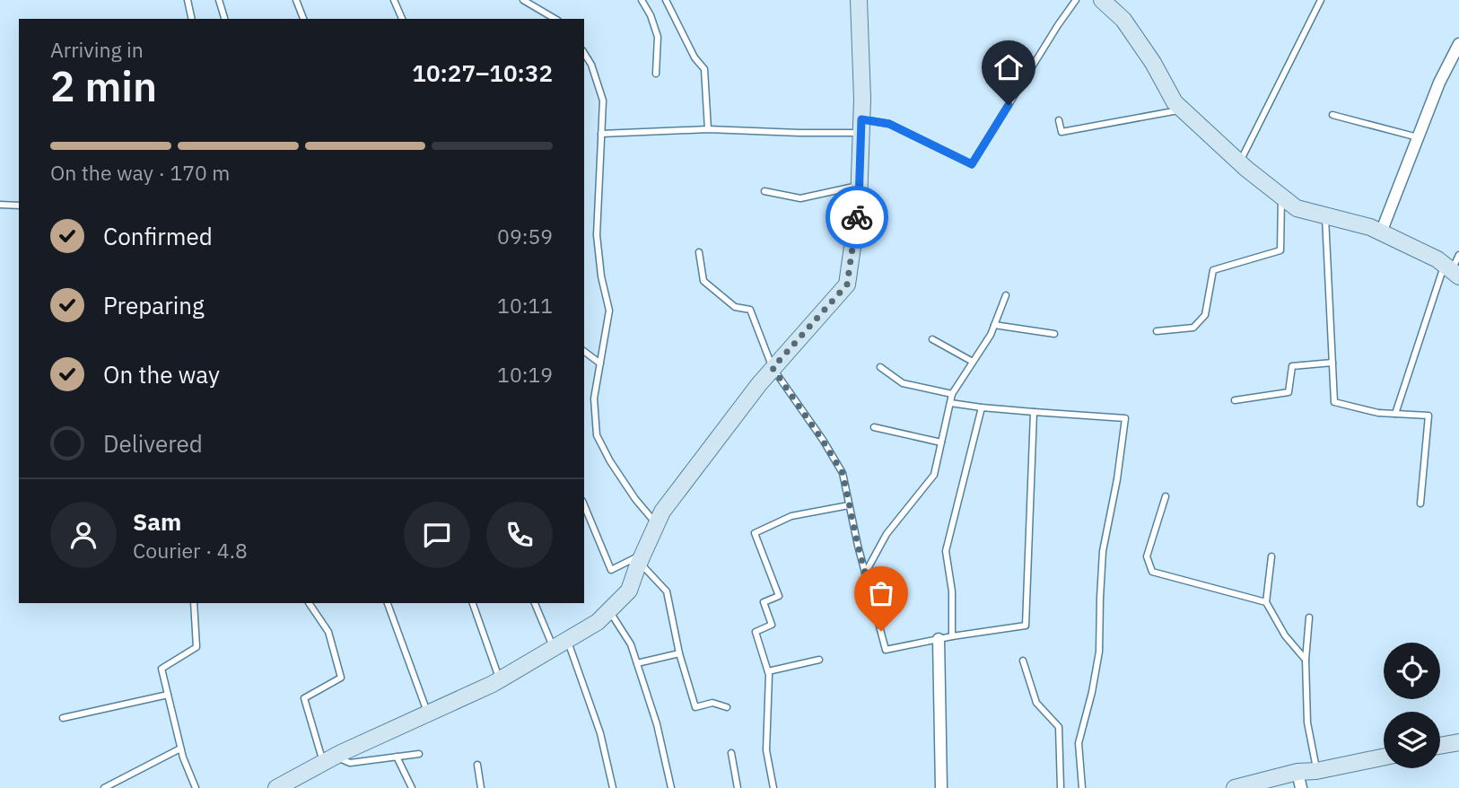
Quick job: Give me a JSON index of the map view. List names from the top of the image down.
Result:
{
  "page": {
    "heading": ["2 min", "Arriving in", "10:27–10:32"],
    "panel": ["Sam", "Courier · 4.8"],
    "bar": "On the way · 170 m",
    "list": [
      ["Confirmed", "09:59"],
      ["Preparing", "10:11"],
      ["On the way", "10:19"],
      "Delivered"
    ]
  }
}
